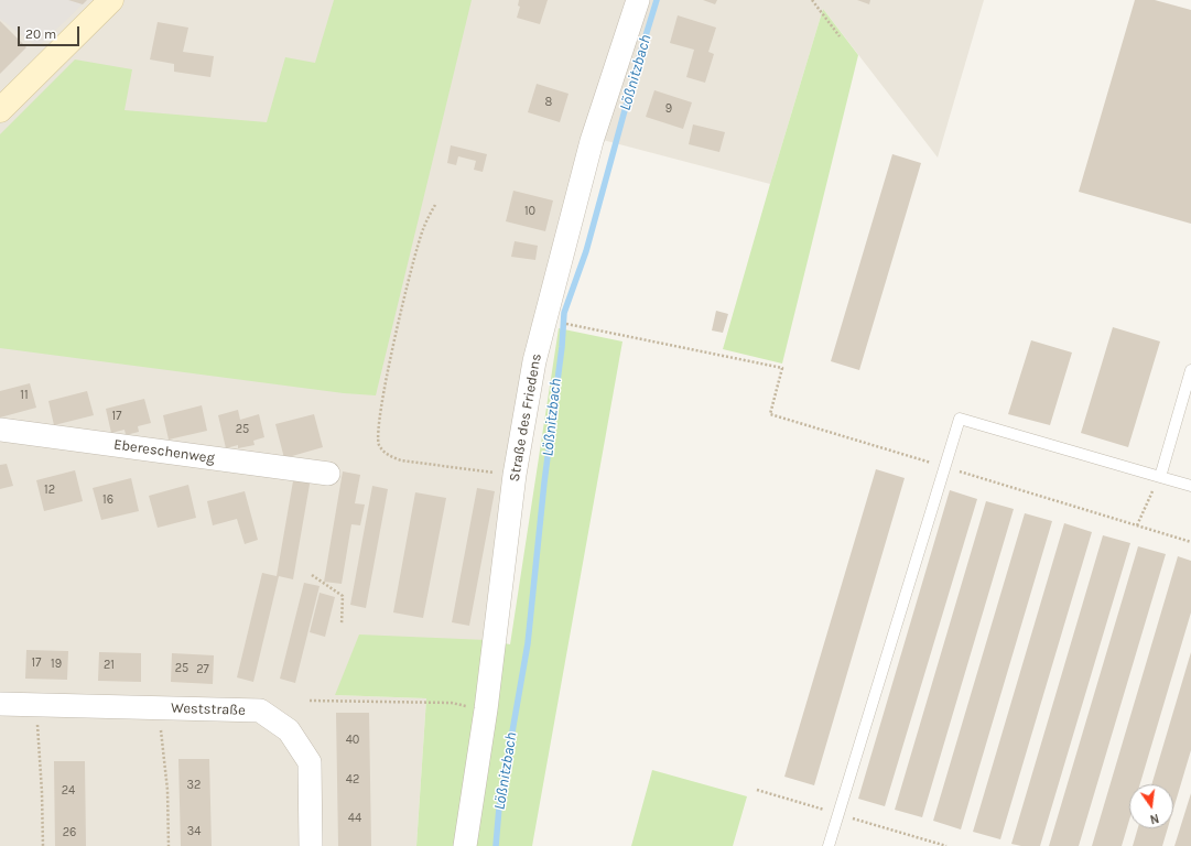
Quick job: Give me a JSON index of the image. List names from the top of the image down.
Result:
{
  "streets": {
    "street": ["Straße des Friedens", "Ebereschenweg", "Weststraße"]
  },
  "water": ["Lößnitzbach"],
  "house_numbers": [
    "8",
    "9",
    "10",
    "11",
    "17",
    "25",
    "12",
    "16",
    "17",
    "19",
    "21",
    "25",
    "27",
    "40",
    "42",
    "32",
    "24",
    "44",
    "34",
    "26"
  ],
  "scale_bar": "20 m",
  "north": "bottom"
}
